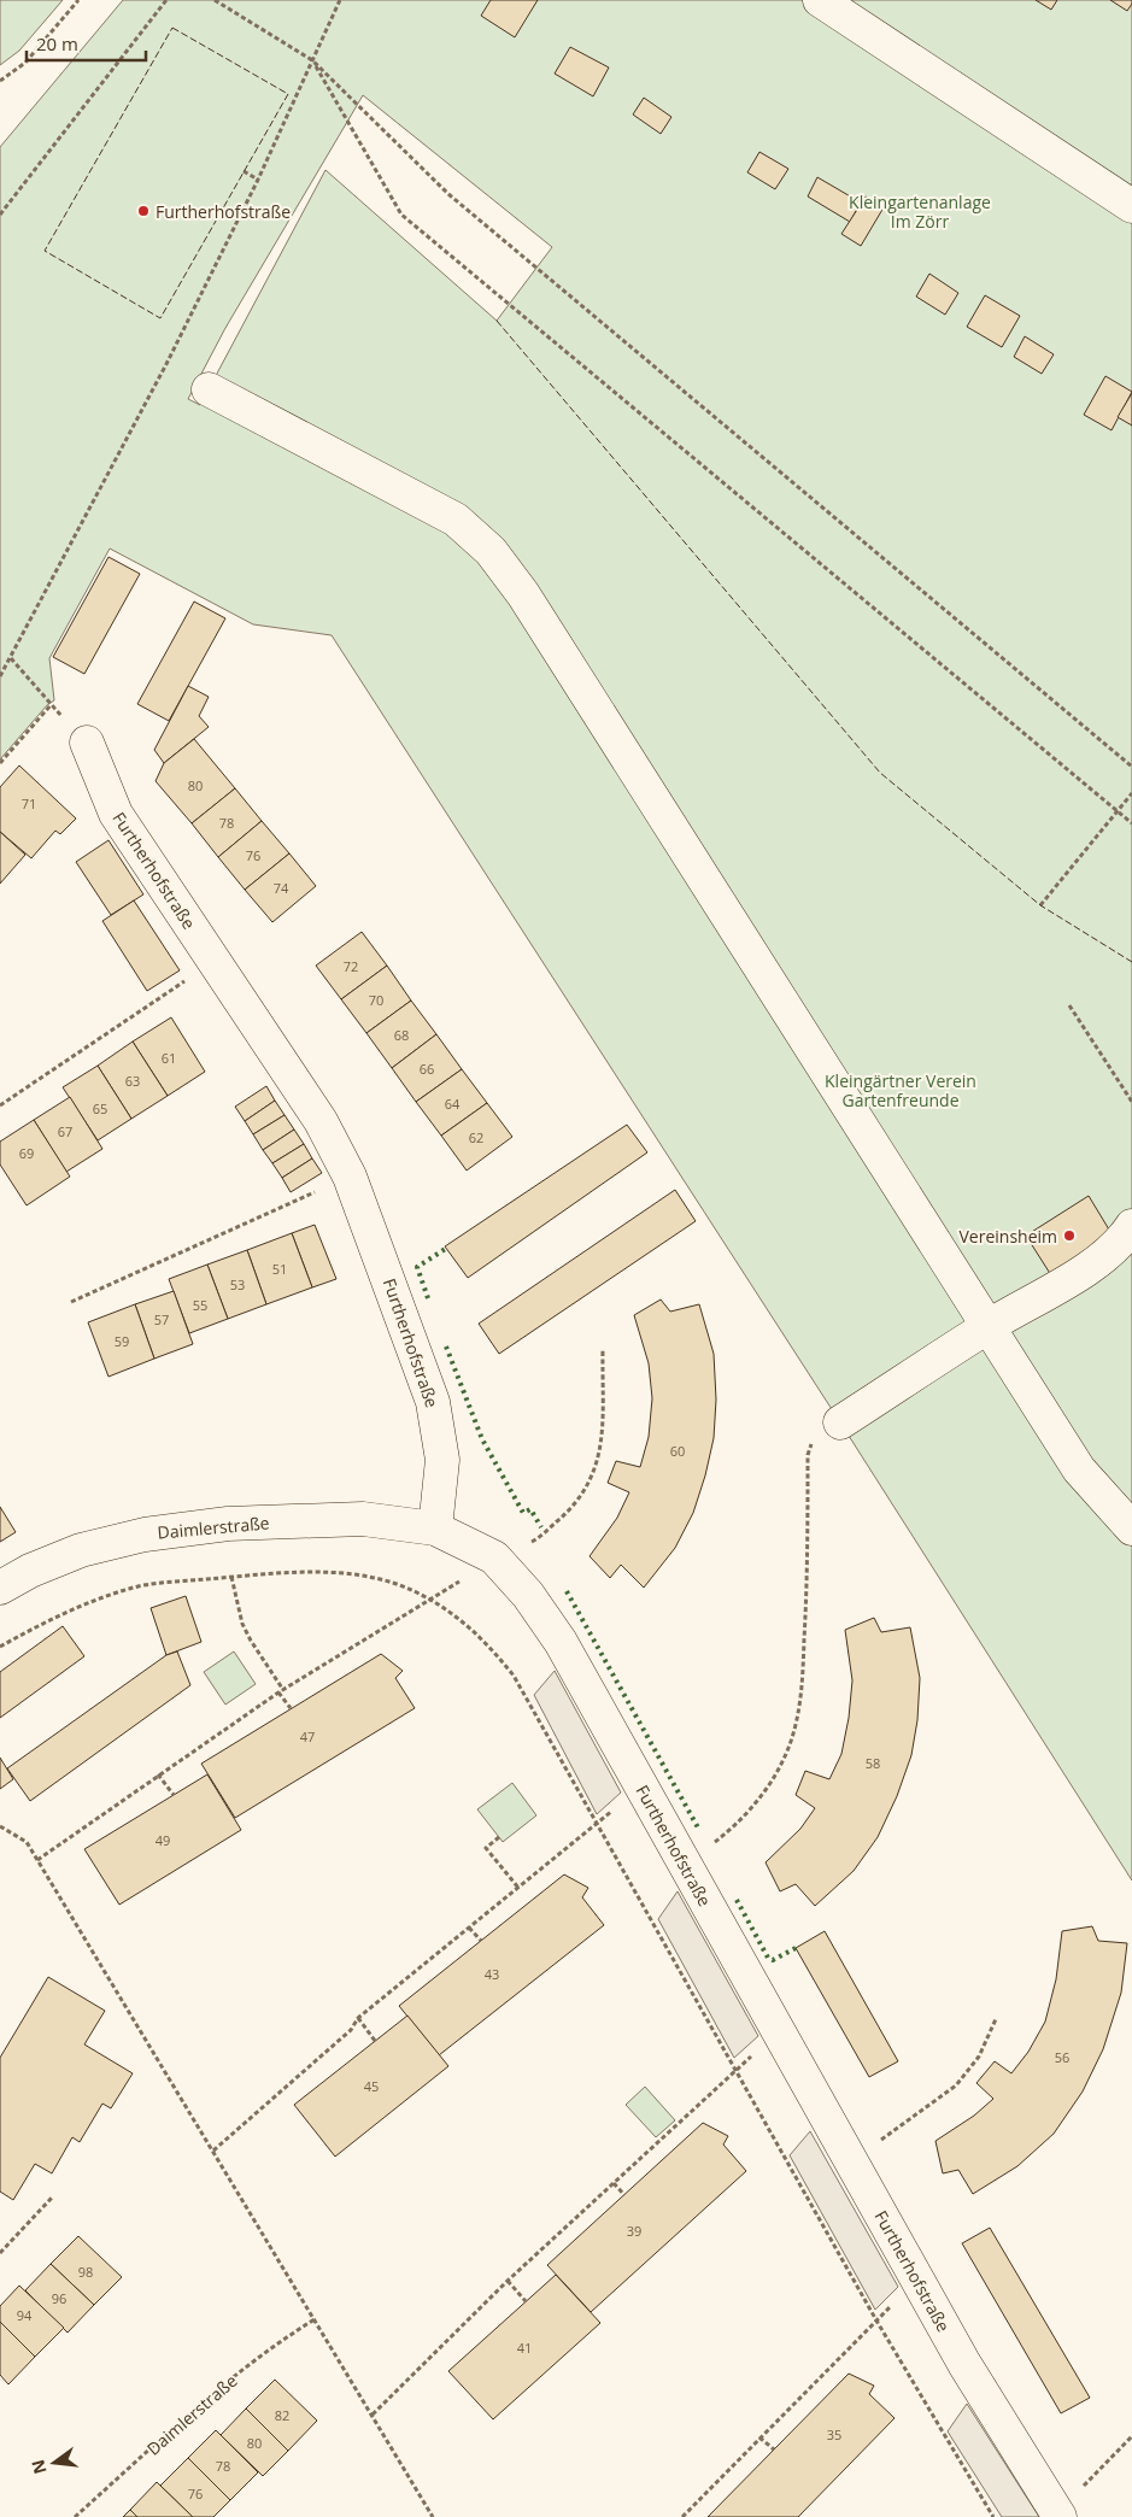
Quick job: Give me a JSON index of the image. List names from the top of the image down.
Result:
{
  "streets": {
    "street": ["Furtherhofstraße", "Daimlerstraße"]
  },
  "crossings": [
    ["Furtherhofstraße", "Daimlerstraße"]
  ],
  "parks": ["Kleingartenanlage Im Zörr", "Kleingärtner Verein Gartenfreunde"],
  "places": ["Furtherhofstraße", "Vereinsheim"],
  "house_numbers": [
    "80",
    "71",
    "78",
    "76",
    "74",
    "72",
    "70",
    "68",
    "61",
    "66",
    "63",
    "64",
    "65",
    "67",
    "62",
    "69",
    "51",
    "53",
    "55",
    "57",
    "59",
    "60",
    "47",
    "58",
    "49",
    "43",
    "56",
    "45",
    "39",
    "98",
    "96",
    "94",
    "41",
    "82",
    "35",
    "80",
    "78",
    "76"
  ],
  "scale_bar": "20 m",
  "north": "left"
}
